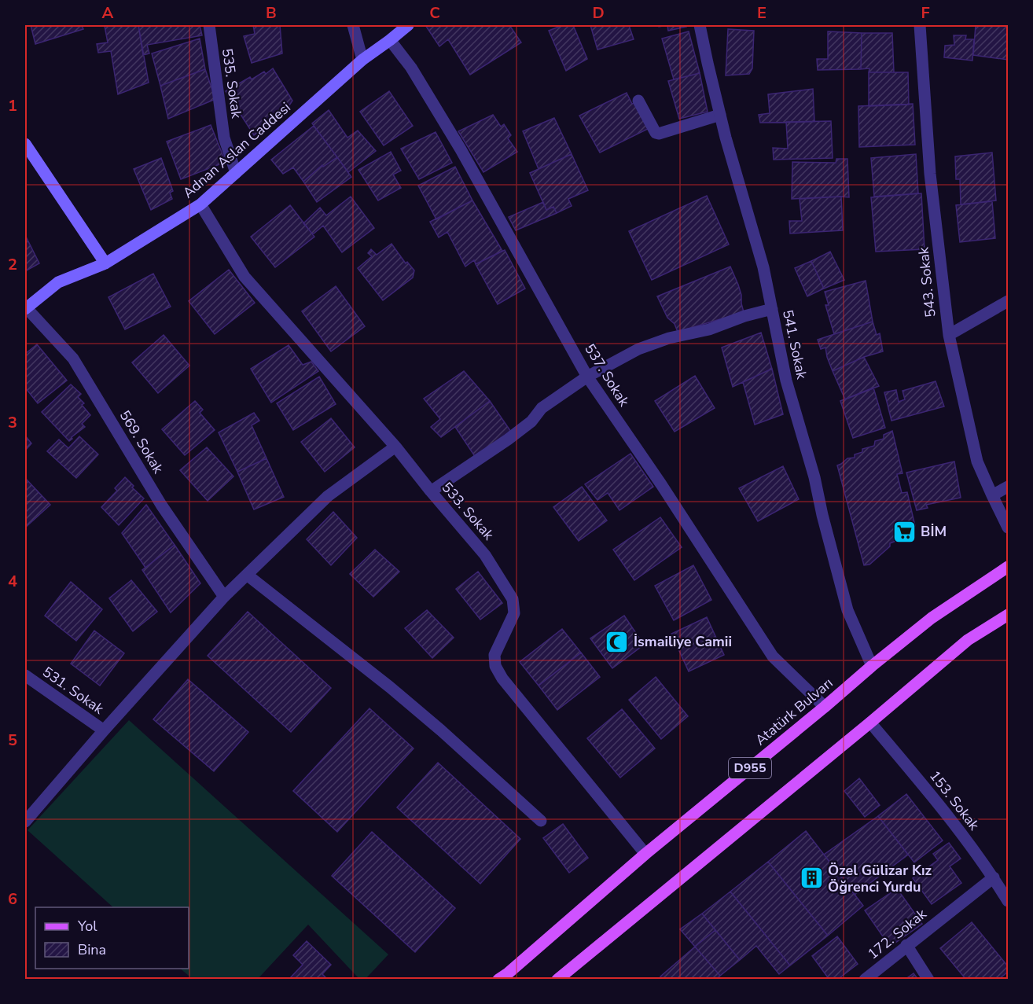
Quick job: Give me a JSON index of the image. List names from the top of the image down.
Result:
{
  "streets": {
    "main road": ["Atatürk Bulvarı", "D955"],
    "street": [
      "535. Sokak",
      "Adnan Aslan Caddesi",
      "543. Sokak",
      "541. Sokak",
      "537. Sokak",
      "569. Sokak",
      "533. Sokak",
      "531. Sokak",
      "153. Sokak",
      "172. Sokak"
    ]
  },
  "crossings": [
    ["535. Sokak", "Adnan Aslan Caddesi"],
    ["Adnan Aslan Caddesi", "537. Sokak"],
    ["Adnan Aslan Caddesi", "569. Sokak"],
    ["Adnan Aslan Caddesi", "533. Sokak"],
    ["541. Sokak", "Atatürk Bulvarı"],
    ["537. Sokak", "Atatürk Bulvarı"],
    ["533. Sokak", "Atatürk Bulvarı"],
    ["D955", "153. Sokak"],
    ["153. Sokak", "172. Sokak"]
  ],
  "places": {
    "supermarket": ["BİM"],
    "mosque": ["İsmailiye Camii"],
    "building": ["Özel Gülizar Kız Öğrenci Yurdu"]
  },
  "legend": ["Yol", "Bina"],
  "grid": {
    "columns": [
      "A",
      "B",
      "C",
      "D",
      "E",
      "F"
    ],
    "rows": [
      "1",
      "2",
      "3",
      "4",
      "5",
      "6"
    ]
  }
}
